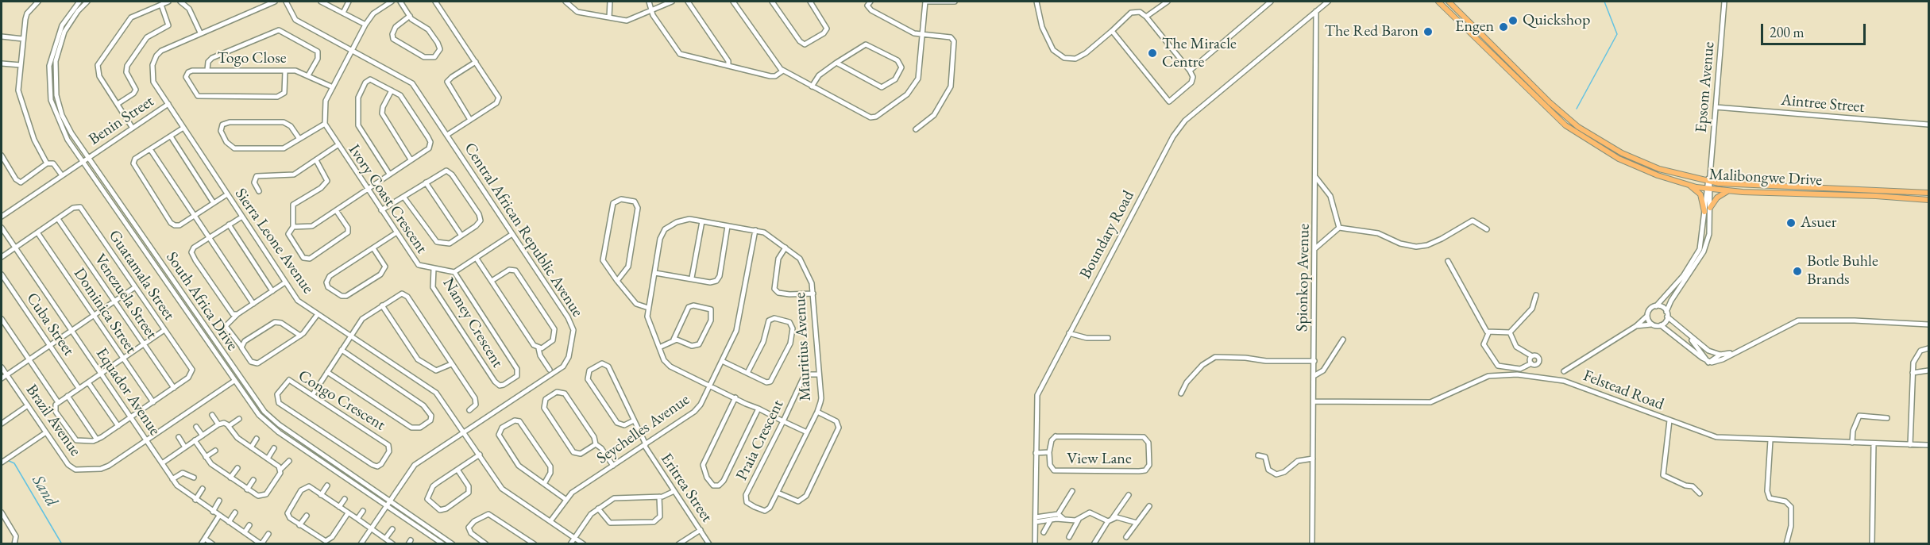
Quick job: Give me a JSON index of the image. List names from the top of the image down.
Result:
{
  "streets": {
    "main road": ["Malibongwe Drive"],
    "street": [
      "Togo Close",
      "Epsom Avenue",
      "Aintree Street",
      "Benin Street",
      "Ivory Coast Crescent",
      "Central African Republic Avenue",
      "Boundary Road",
      "Sierra Leone Avenue",
      "Guatamala Street",
      "Spionkop Avenue",
      "Venezuela Street",
      "South Africa Drive",
      "Dominica Street",
      "Namey Crescent",
      "Cuba Street",
      "Mauritius Avenue",
      "Felstead Road",
      "Equador Avenue",
      "Congo Crescent",
      "Brazil Avenue",
      "Seychelles Avenue",
      "Praia Crescent",
      "View Lane",
      "Eritrea Street"
    ]
  },
  "crossings": [
    ["Epsom Avenue", "Aintree Street"],
    ["Epsom Avenue", "Malibongwe Drive"],
    ["Benin Street", "Sierra Leone Avenue"],
    ["Benin Street", "South Africa Drive"],
    ["Ivory Coast Crescent", "Namey Crescent"],
    ["Central African Republic Avenue", "Sierra Leone Avenue"],
    ["Central African Republic Avenue", "South Africa Drive"],
    ["Boundary Road", "Spionkop Avenue"],
    ["Boundary Road", "View Lane"],
    ["Sierra Leone Avenue", "Seychelles Avenue"],
    ["Guatamala Street", "Venezuela Street"],
    ["Guatamala Street", "Dominica Street"],
    ["Guatamala Street", "Equador Avenue"],
    ["Spionkop Avenue", "Felstead Road"],
    ["South Africa Drive", "Brazil Avenue"],
    ["Mauritius Avenue", "Seychelles Avenue"],
    ["Mauritius Avenue", "Praia Crescent"],
    ["Equador Avenue", "Brazil Avenue"],
    ["Seychelles Avenue", "Eritrea Street"]
  ],
  "water": ["Sand"],
  "places": [
    "Quickshop",
    "Engen",
    "The Red Baron",
    "The Miracle Centre",
    "Asuer",
    "Botle Buhle Brands"
  ],
  "scale_bar": "200 m"
}
